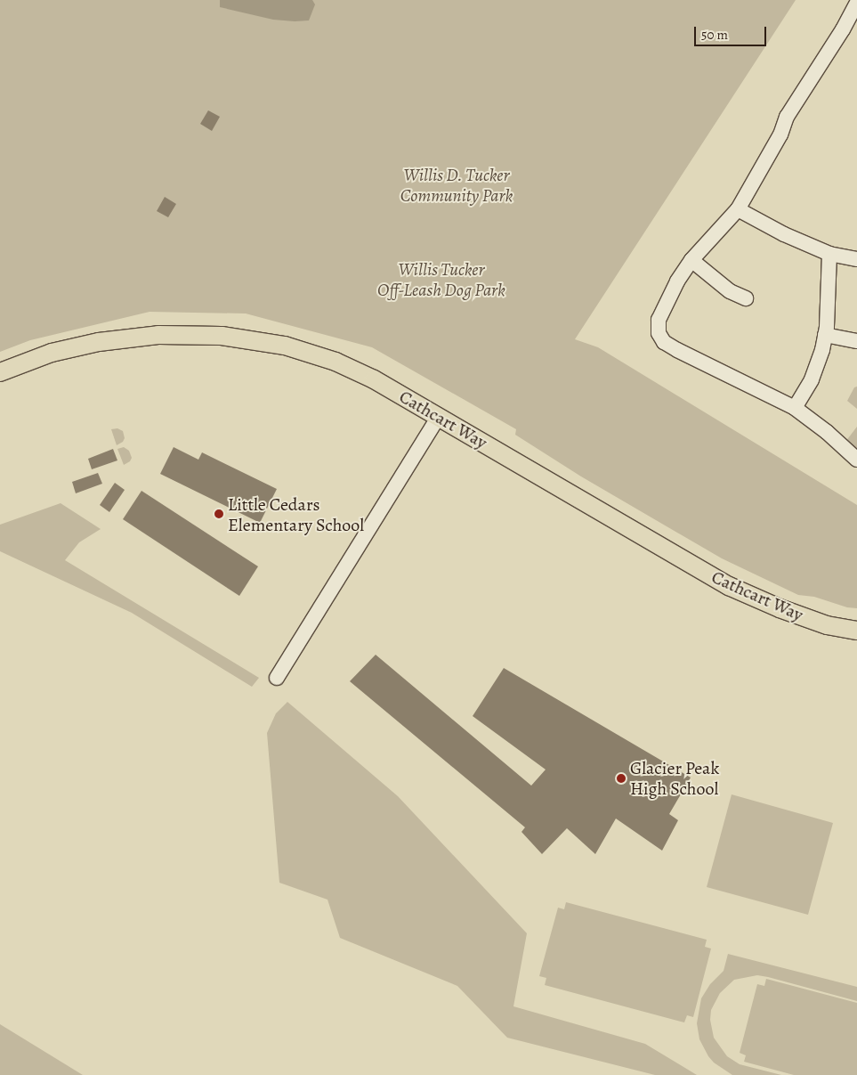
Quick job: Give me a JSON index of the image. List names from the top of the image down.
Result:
{
  "streets": {
    "main road": ["Cathcart Way"]
  },
  "parks": ["Willis D. Tucker Community Park", "Willis Tucker Off-Leash Dog Park"],
  "places": ["Little Cedars Elementary School", "Glacier Peak High School"],
  "scale_bar": "50 m"
}
